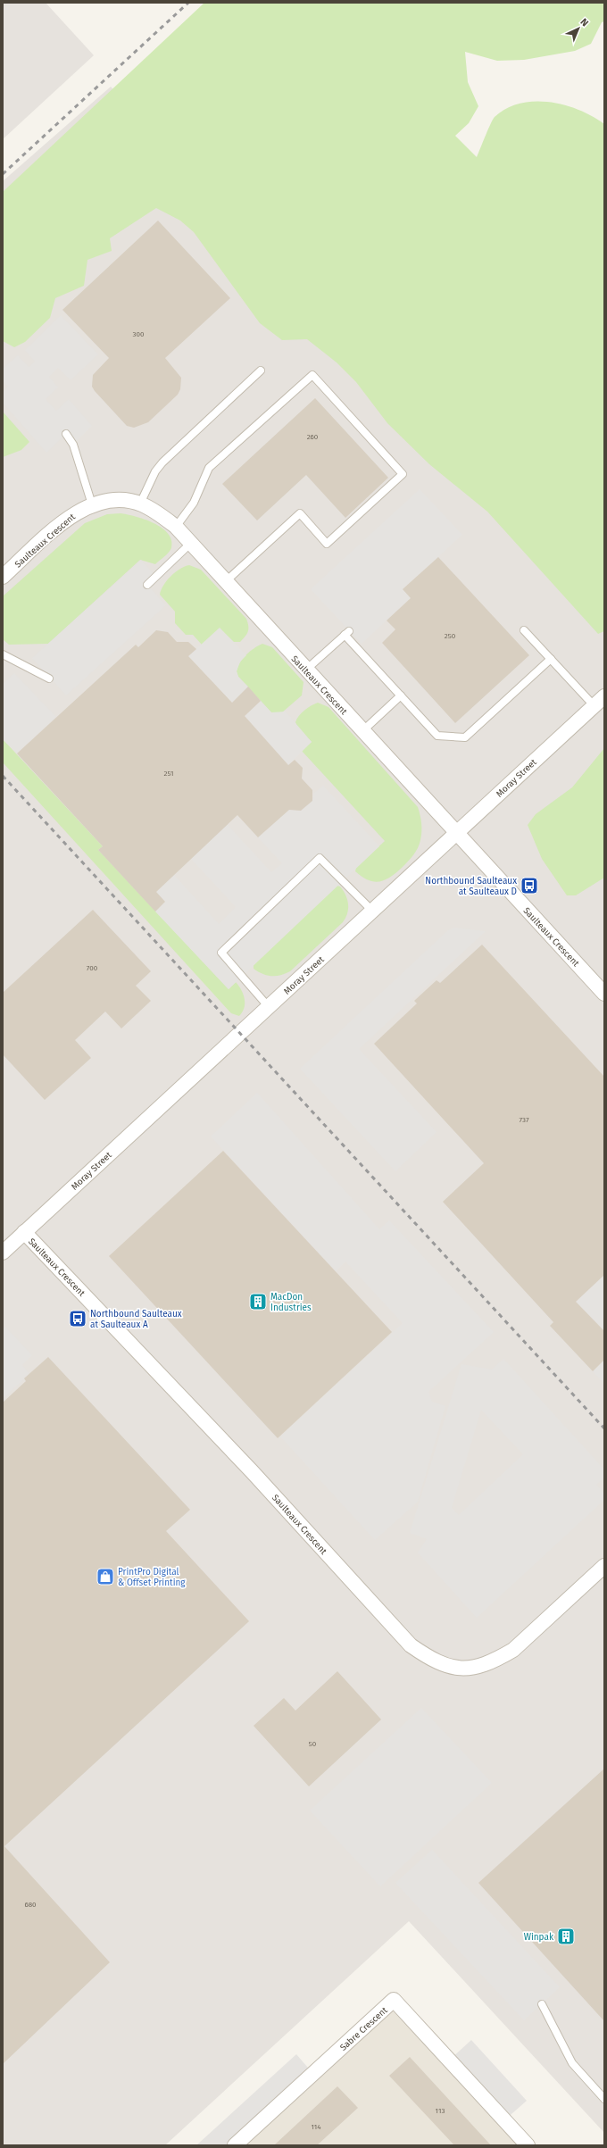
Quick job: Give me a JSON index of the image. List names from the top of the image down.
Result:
{
  "streets": {
    "street": ["Saulteaux Crescent", "Moray Street", "Sabre Crescent"]
  },
  "crossings": [
    ["Saulteaux Crescent", "Moray Street"]
  ],
  "places": {
    "bus stop": ["Northbound Saulteaux at Saulteaux D", "Northbound Saulteaux at Saulteaux A"],
    "building": ["MacDon Industries", "Winpak"],
    "shop": ["PrintPro Digital & Offset Printing"]
  },
  "house_numbers": [
    "300",
    "260",
    "250",
    "251",
    "700",
    "737",
    "50",
    "680",
    "113",
    "114"
  ],
  "north": "top right"
}
